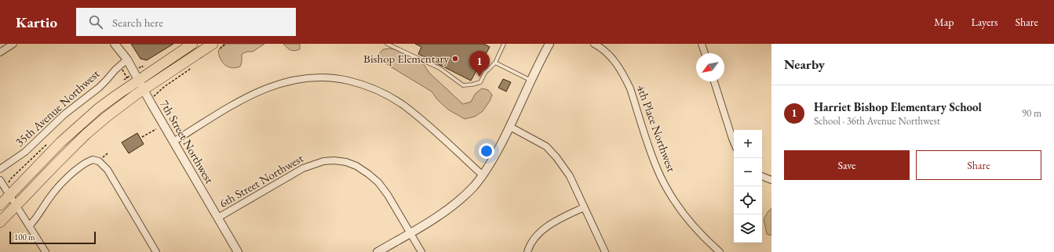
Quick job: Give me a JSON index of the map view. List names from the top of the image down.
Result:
{
  "streets": {
    "street": [
      "35th Avenue Northwest",
      "4th Place Northwest",
      "7th Street Northwest",
      "6th Street Northwest"
    ]
  },
  "crossings": [
    ["35th Avenue Northwest", "7th Street Northwest"],
    ["7th Street Northwest", "6th Street Northwest"]
  ],
  "places": ["Bishop Elementary"],
  "scale_bar": "100 m",
  "north": "bottom left",
  "page": {
    "header": "Kartio",
    "search": "Search here",
    "nav": ["Map", "Layers", "Share"],
    "heading": "Nearby",
    "pins": "1",
    "list": [
      {
        "mark": "1",
        "name": "Harriet Bishop Elementary School",
        "note": "School · 36th Avenue Northwest",
        "value": "90 m"
      }
    ],
    "map_buttons": ["+", "−"],
    "buttons": ["Save", "Share"],
    "scale": "100 m"
  }
}
